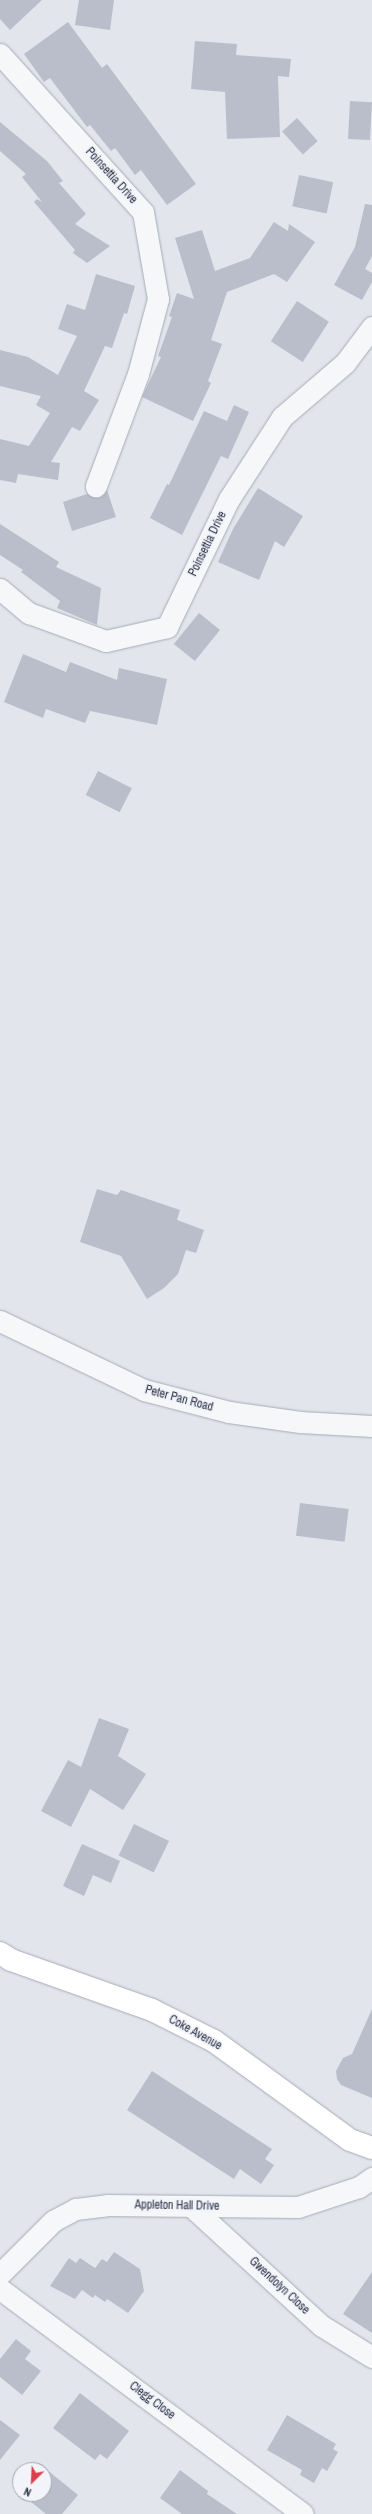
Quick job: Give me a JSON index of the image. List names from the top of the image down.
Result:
{
  "streets": {
    "street": [
      "Poinsettia Drive",
      "Peter Pan Road",
      "Coke Avenue",
      "Appleton Hall Drive",
      "Gwendolyn Close",
      "Clegg Close"
    ]
  },
  "crossings": [
    ["Appleton Hall Drive", "Gwendolyn Close"]
  ],
  "north": "bottom left"
}
